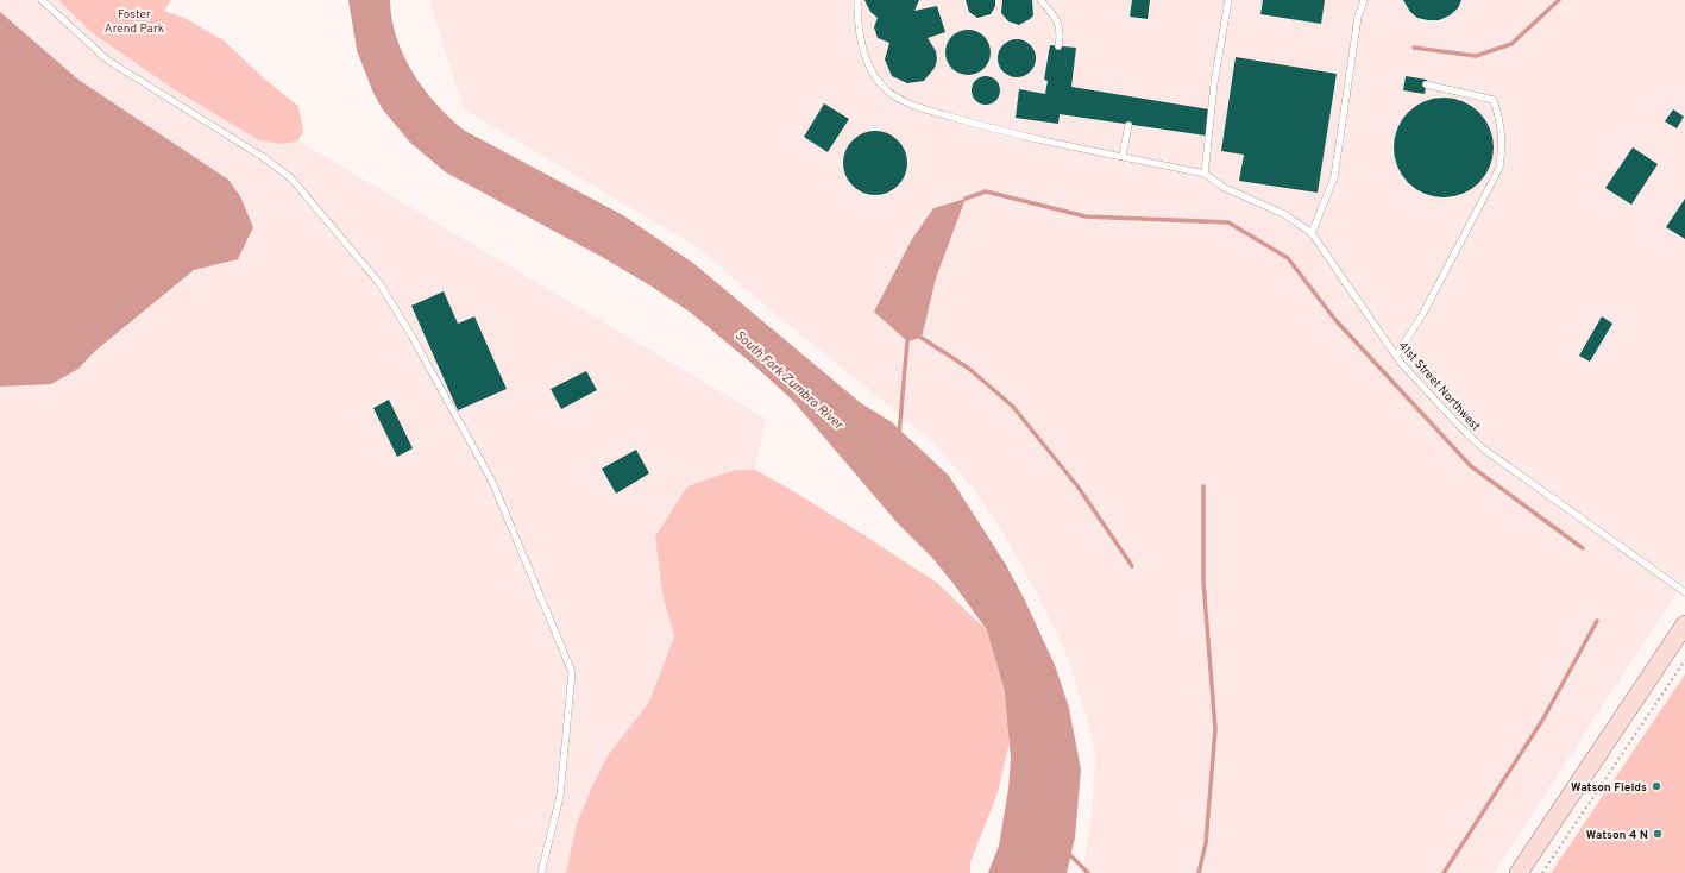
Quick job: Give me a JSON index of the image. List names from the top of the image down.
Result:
{
  "streets": {
    "lane": ["41st Street Northwest"]
  },
  "water": ["South Fork Zumbro River"],
  "parks": ["Foster Arend Park"],
  "places": ["Watson Fields", "Watson 4 N"]
}
